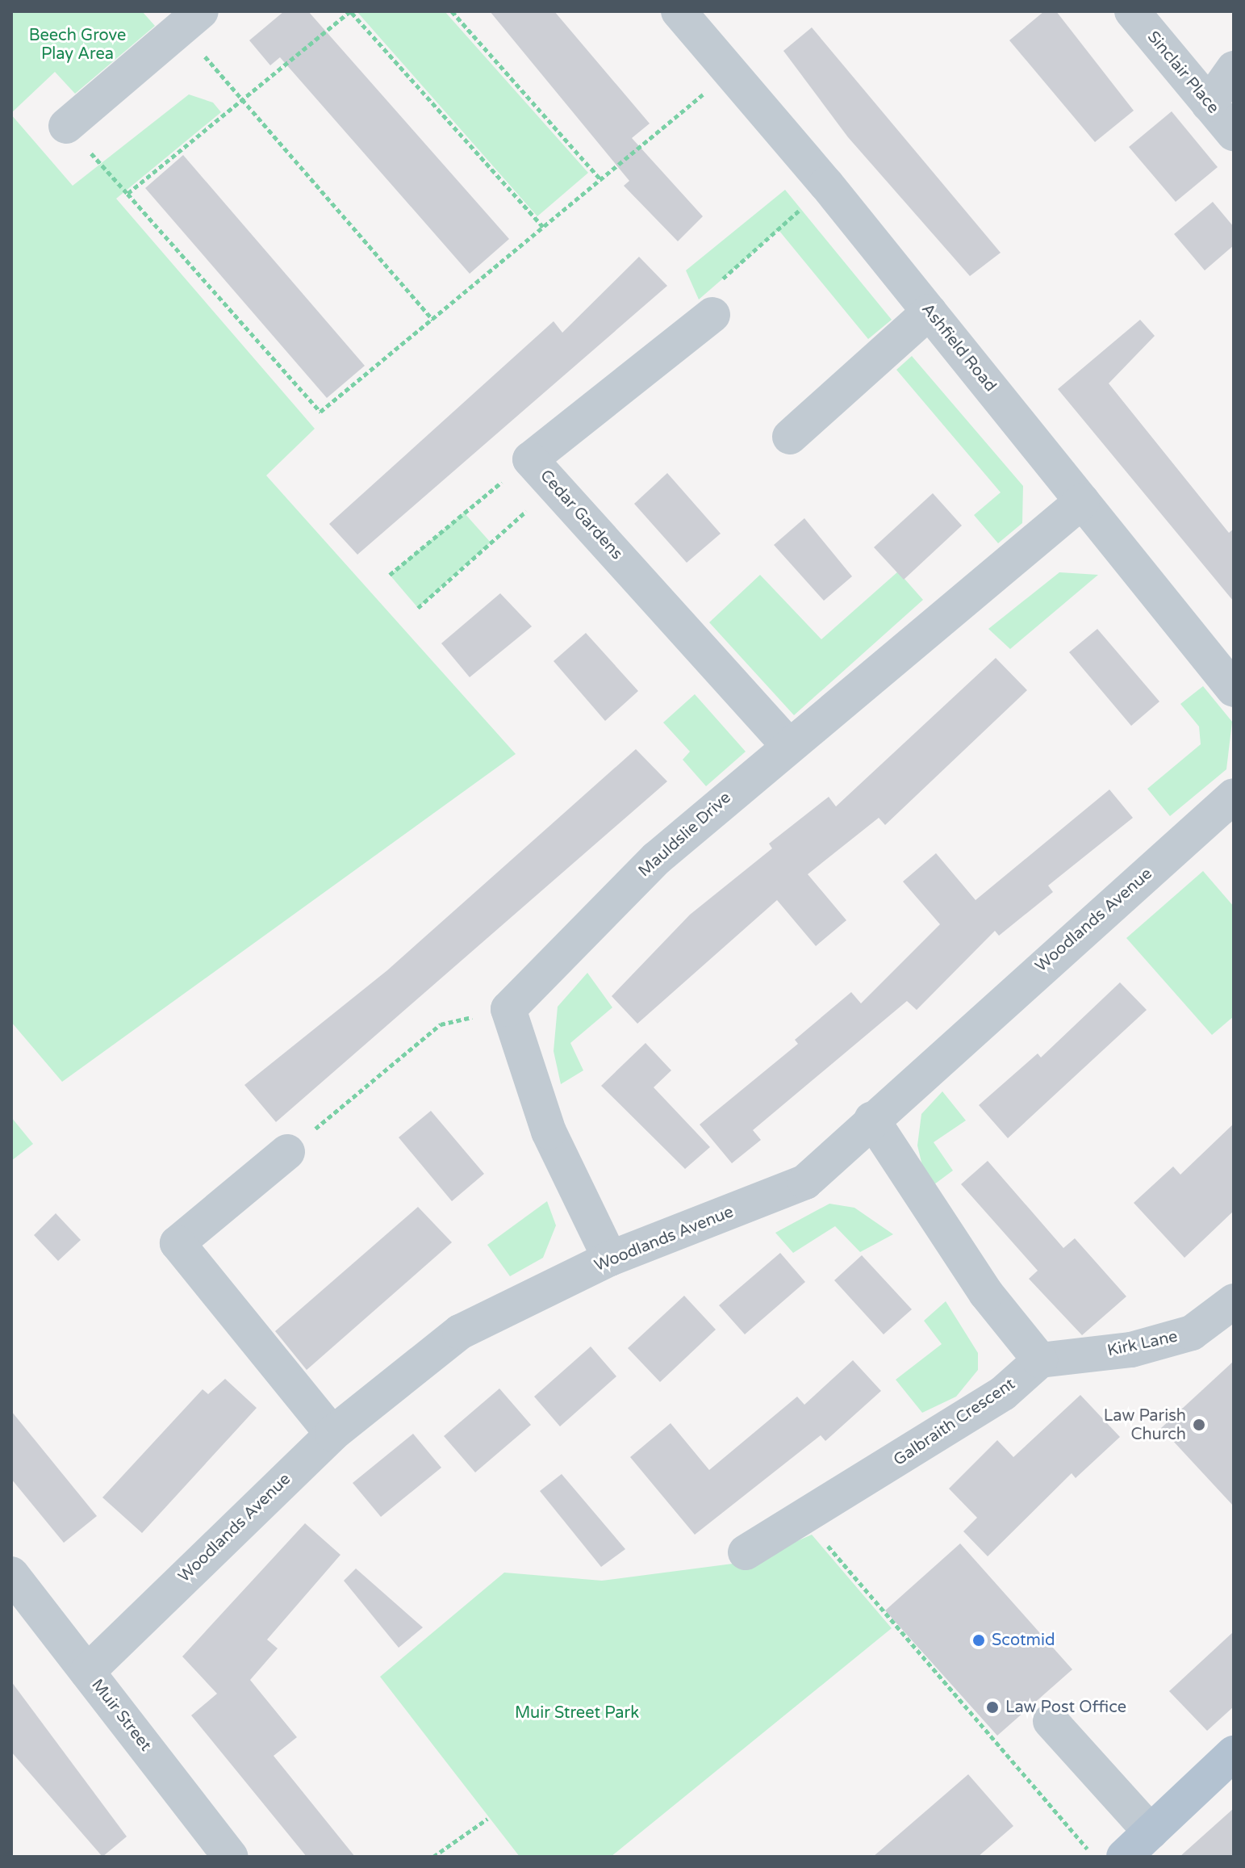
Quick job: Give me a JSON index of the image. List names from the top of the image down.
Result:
{
  "streets": {
    "street": [
      "Sinclair Place",
      "Ashfield Road",
      "Cedar Gardens",
      "Mauldslie Drive",
      "Woodlands Avenue",
      "Kirk Lane",
      "Galbraith Crescent",
      "Muir Street"
    ]
  },
  "crossings": [
    ["Ashfield Road", "Mauldslie Drive"],
    ["Cedar Gardens", "Mauldslie Drive"],
    ["Woodlands Avenue", "Muir Street"],
    ["Kirk Lane", "Galbraith Crescent"]
  ],
  "parks": ["Beech Grove Play Area", "Muir Street Park"],
  "places": ["Law Parish Church", "Scotmid", "Law Post Office"]
}
